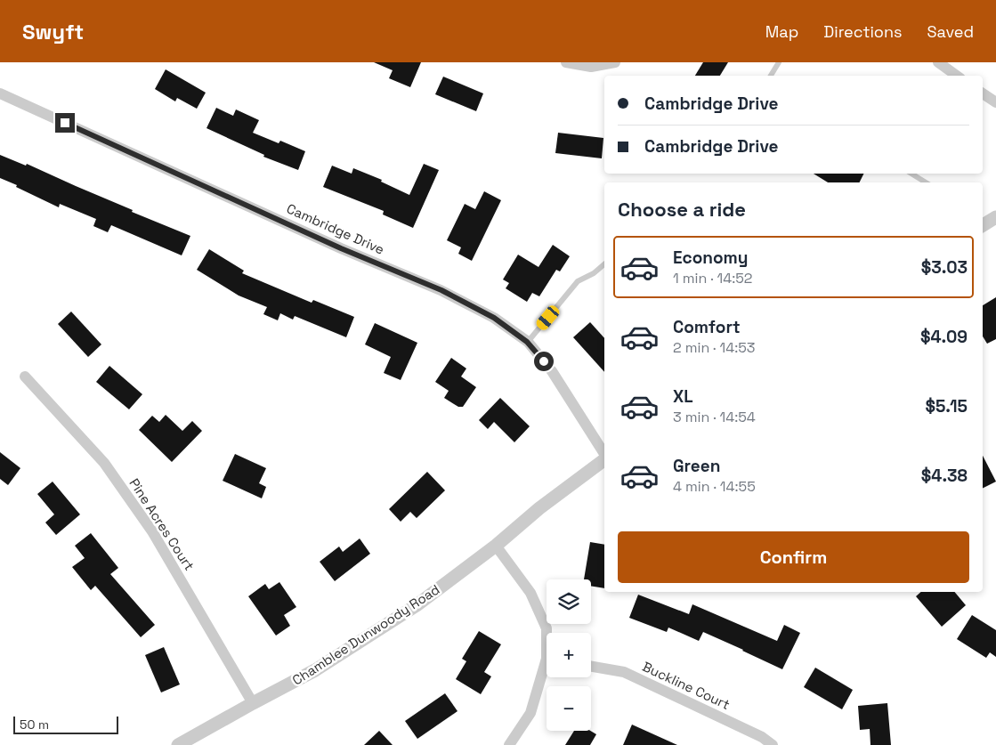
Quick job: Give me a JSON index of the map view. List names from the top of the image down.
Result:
{
  "streets": {
    "street": [
      "Cambridge Drive",
      "Pine Acres Court",
      "Chamblee Dunwoody Road",
      "Buckline Court"
    ]
  },
  "crossings": [
    ["Pine Acres Court", "Chamblee Dunwoody Road"]
  ],
  "scale_bar": "50 m",
  "page": {
    "header": "Swyft",
    "nav": ["Map", "Directions", "Saved"],
    "banner": ["Cambridge Drive", "Cambridge Drive"],
    "heading": "Choose a ride",
    "list": [
      {
        "name": "Economy",
        "note": "1 min · 14:52",
        "value": "$3.03"
      },
      {
        "name": "Comfort",
        "note": "2 min · 14:53",
        "value": "$4.09"
      },
      {
        "name": "XL",
        "note": "3 min · 14:54",
        "value": "$5.15"
      },
      {
        "name": "Green",
        "note": "4 min · 14:55",
        "value": "$4.38"
      }
    ],
    "buttons": "Confirm",
    "map_buttons": ["+", "−"],
    "scale": "50 m"
  }
}
